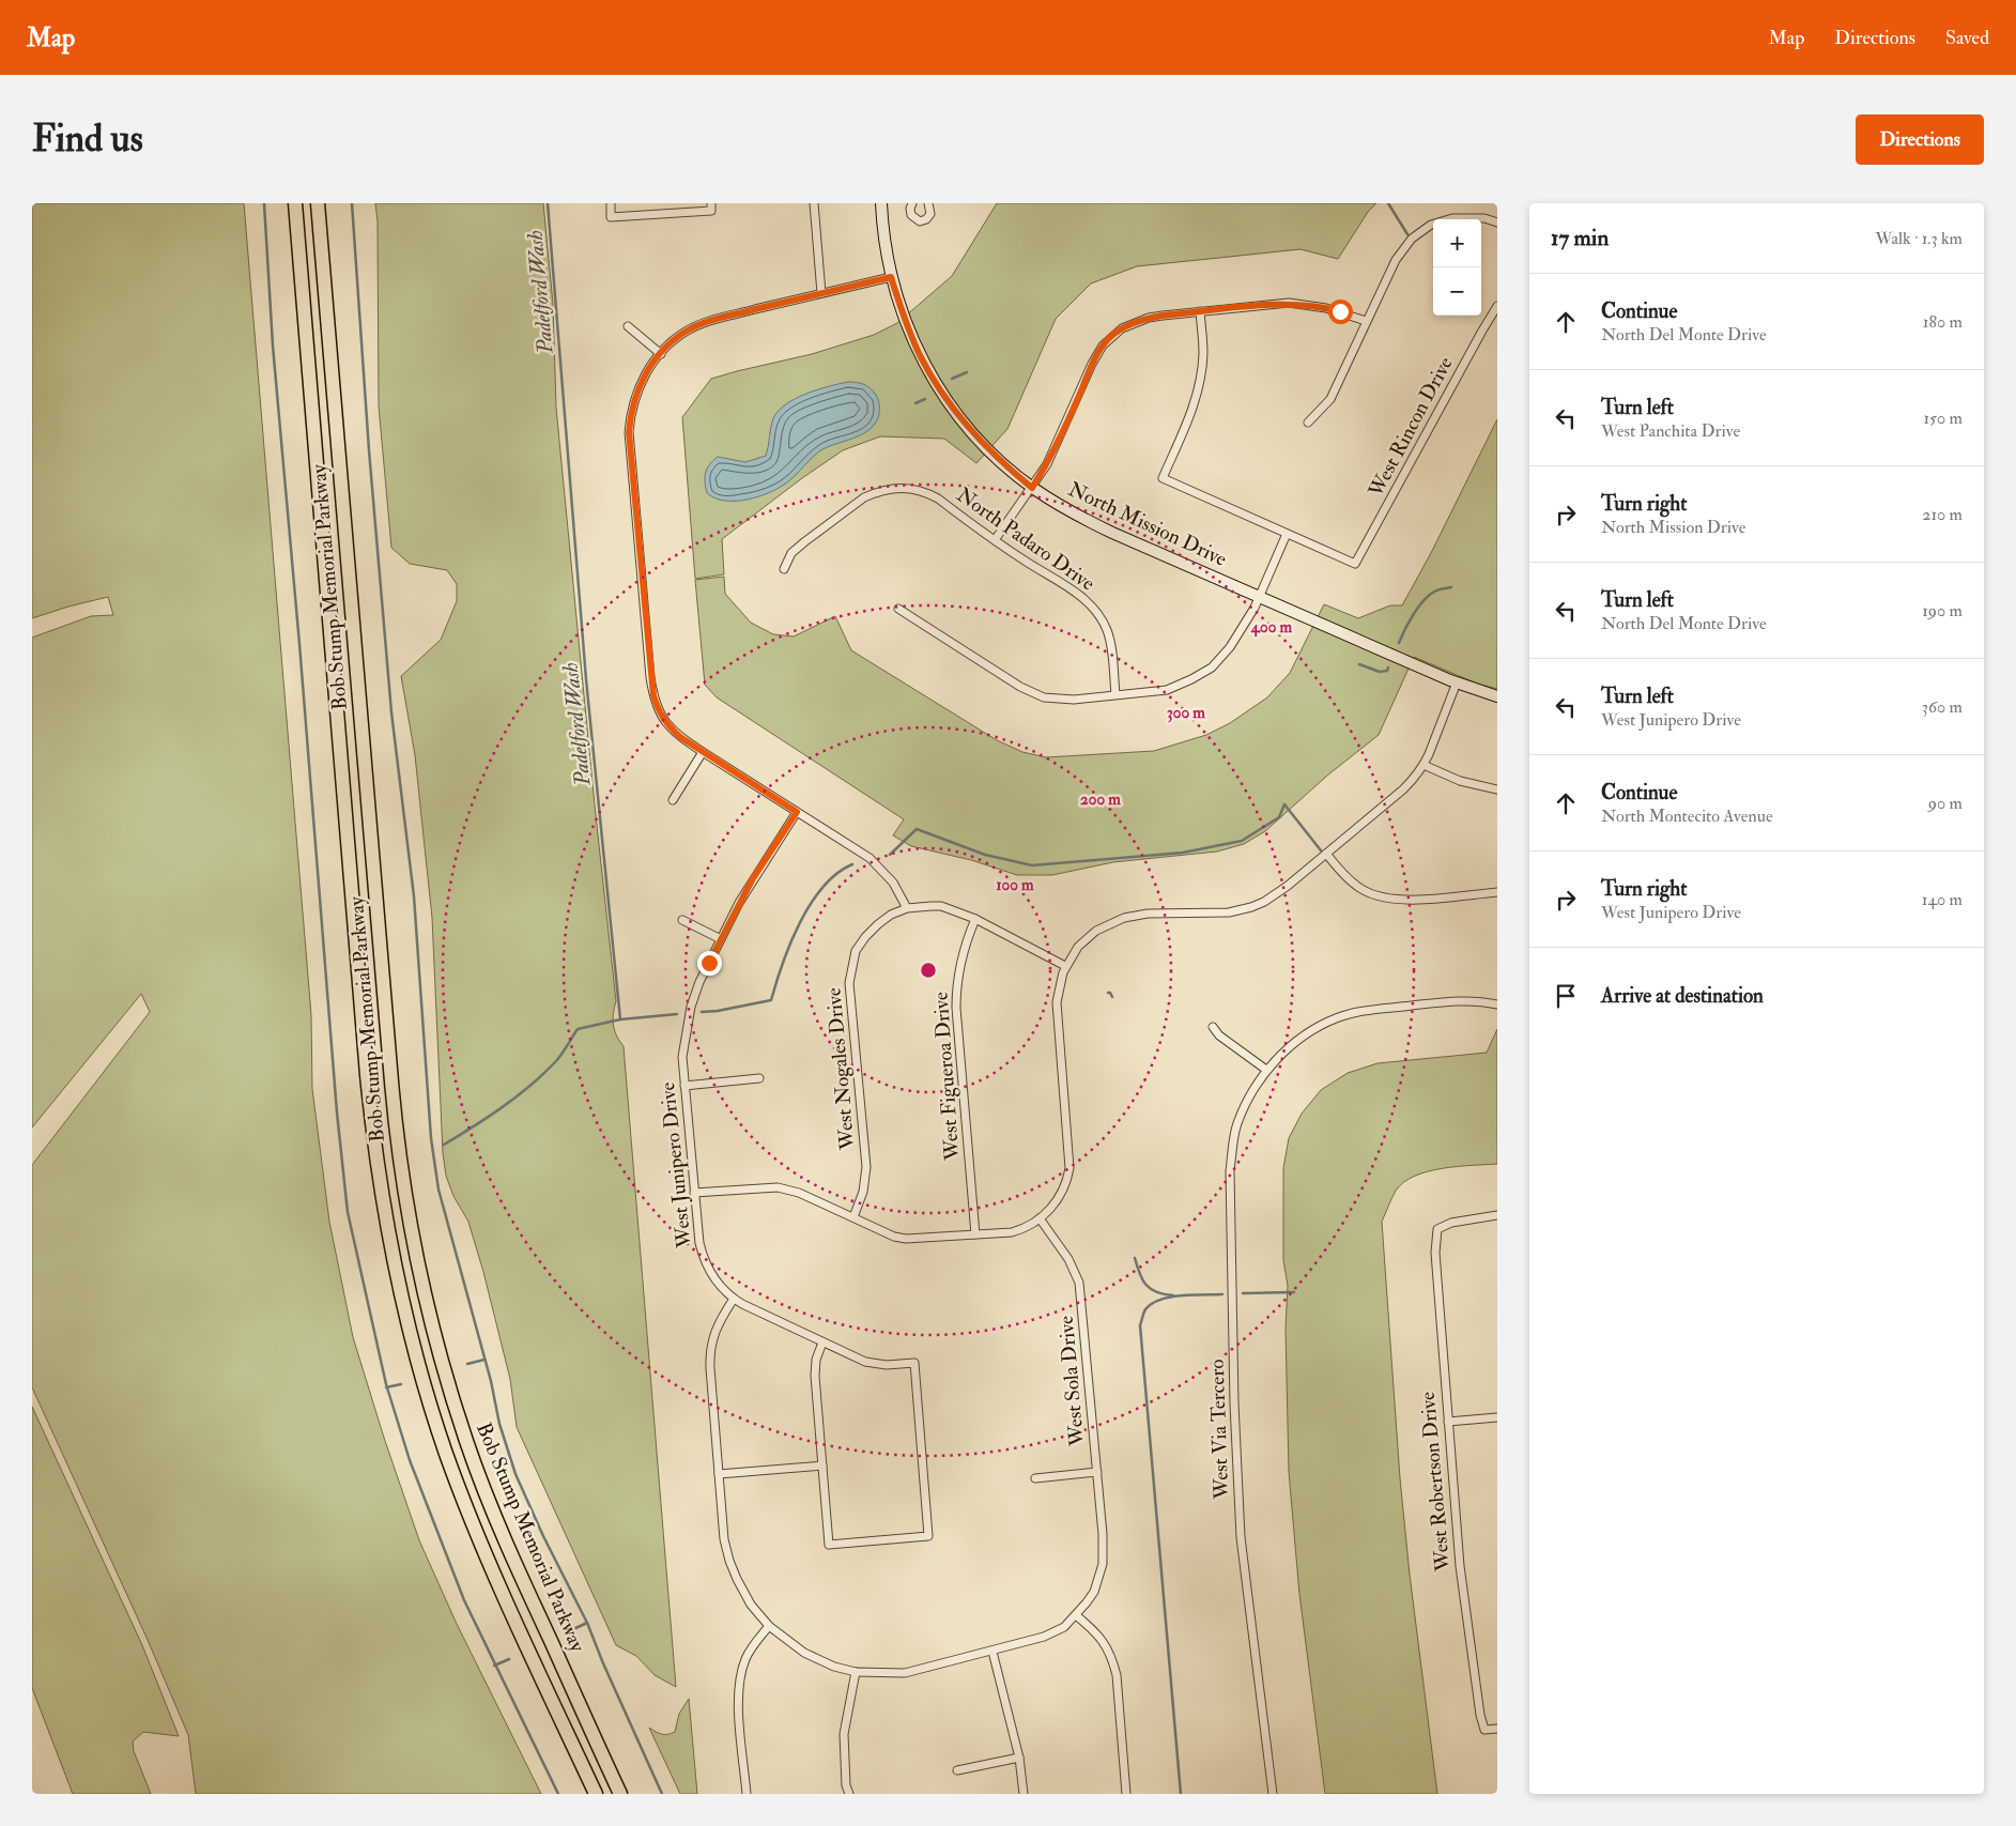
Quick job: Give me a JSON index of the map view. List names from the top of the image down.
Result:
{
  "streets": {
    "highway": ["Bob Stump Memorial Parkway"],
    "street": [
      "West Rincon Drive",
      "North Mission Drive",
      "North Padaro Drive",
      "West Nogales Drive",
      "West Figueroa Drive",
      "West Junipero Drive",
      "West Sola Drive",
      "West Via Tercero",
      "West Robertson Drive"
    ]
  },
  "water": ["Padelford Wash"],
  "page": {
    "header": "Map",
    "nav": ["Map", "Directions", "Saved"],
    "buttons": "Directions",
    "title": "Find us",
    "heading": ["17 min", "Walk · 1.3 km"],
    "map_buttons": ["+", "−"],
    "list": [
      ["Continue", "North Del Monte Drive", "180 m"],
      ["Turn left", "West Panchita Drive", "150 m"],
      ["Turn right", "North Mission Drive", "210 m"],
      ["Turn left", "North Del Monte Drive", "190 m"],
      ["Turn left", "West Junipero Drive", "360 m"],
      ["Continue", "North Montecito Avenue", "90 m"],
      ["Turn right", "West Junipero Drive", "140 m"],
      "Arrive at destination"
    ]
  },
  "rings": [
    "400 m",
    "300 m",
    "200 m",
    "100 m"
  ]
}
